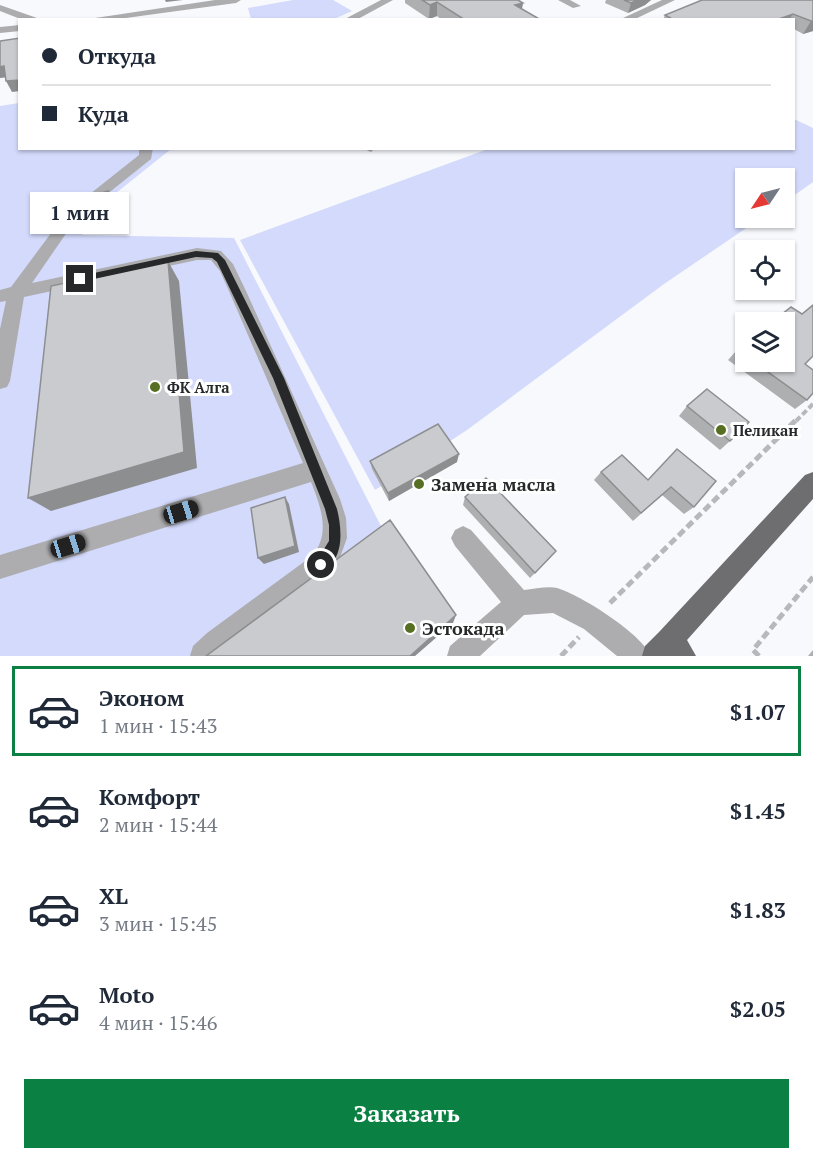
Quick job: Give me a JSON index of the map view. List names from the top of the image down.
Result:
{
  "places": [
    "ФК Алга",
    "Пеликан",
    "Замена масла",
    "Эстокада"
  ],
  "north": "bottom left",
  "page": {
    "banner": ["Откуда", "Куда"],
    "bubble": "1 мин",
    "list": [
      {
        "name": "Эконом",
        "note": "1 мин · 15:43",
        "value": "$1.07"
      },
      {
        "name": "Комфорт",
        "note": "2 мин · 15:44",
        "value": "$1.45"
      },
      {
        "name": "XL",
        "note": "3 мин · 15:45",
        "value": "$1.83"
      },
      {
        "name": "Moto",
        "note": "4 мин · 15:46",
        "value": "$2.05"
      }
    ],
    "buttons": "Заказать"
  }
}
